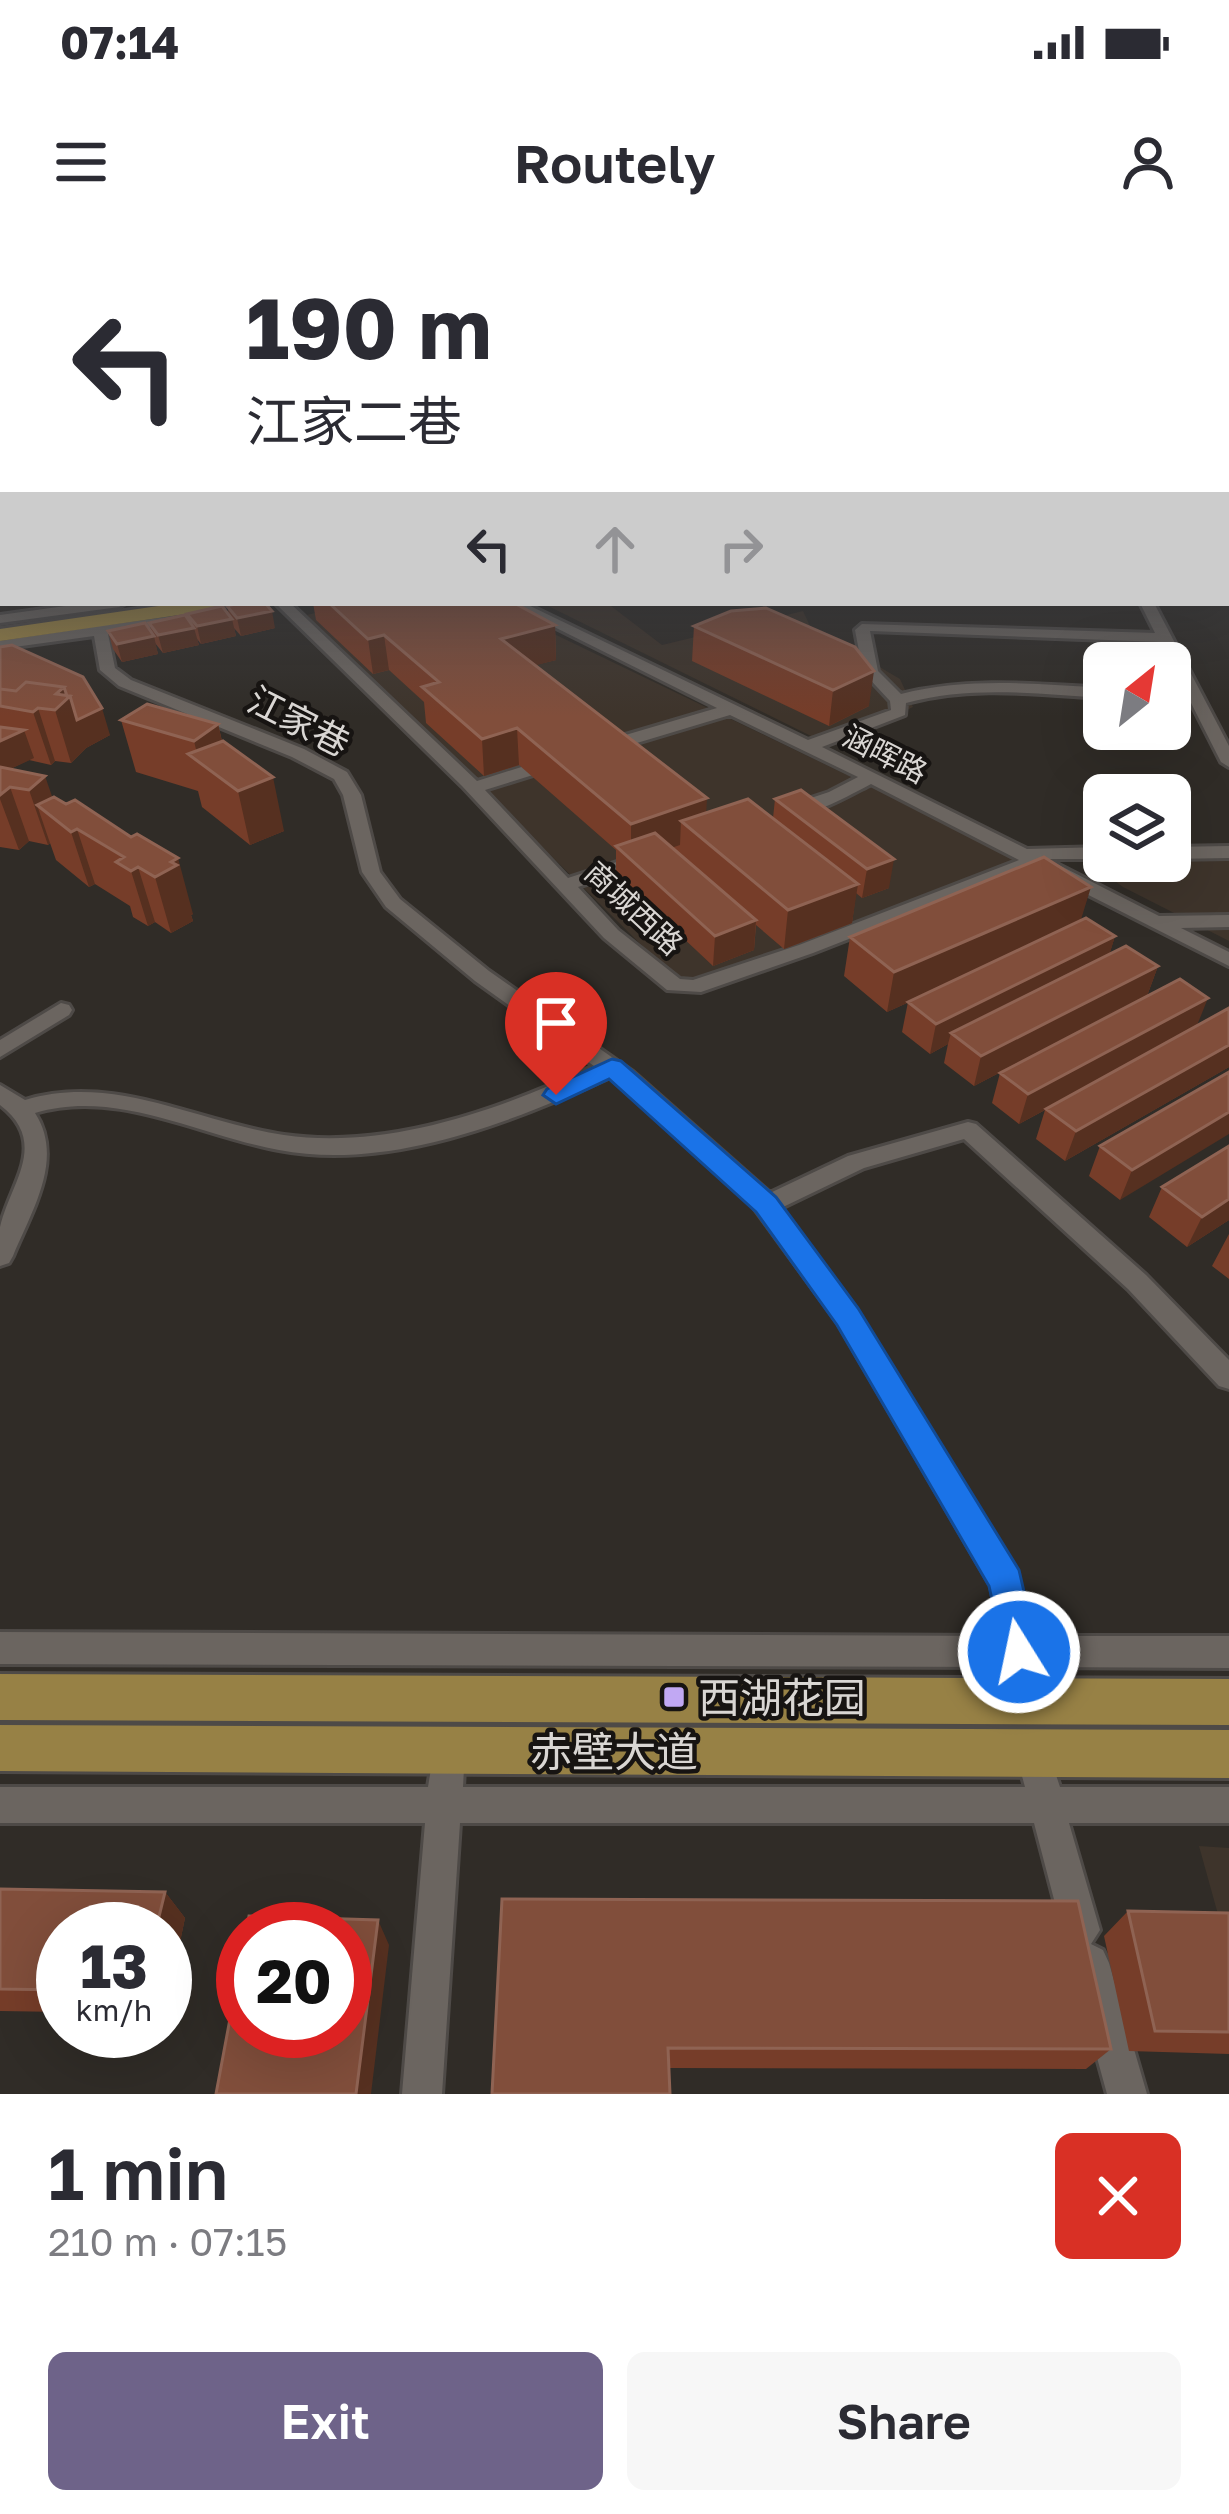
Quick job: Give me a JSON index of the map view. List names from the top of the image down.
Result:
{
  "streets": {
    "main road": ["赤壁大道"],
    "street": ["江家巷", "涵晖路", "商城西路"]
  },
  "crossings": [
    ["江家巷", "赤壁大道"],
    ["涵晖路", "商城西路"]
  ],
  "places": {
    "transit": ["西湖花园"]
  },
  "north": "top right",
  "page": {
    "status": "07:14",
    "header": "Routely",
    "turn": ["190 m", "江家二巷"],
    "speed": "13 km/h",
    "limit": "20",
    "heading": ["1 min", "210 m · 07:15"],
    "buttons": ["Exit", "Share"]
  }
}
